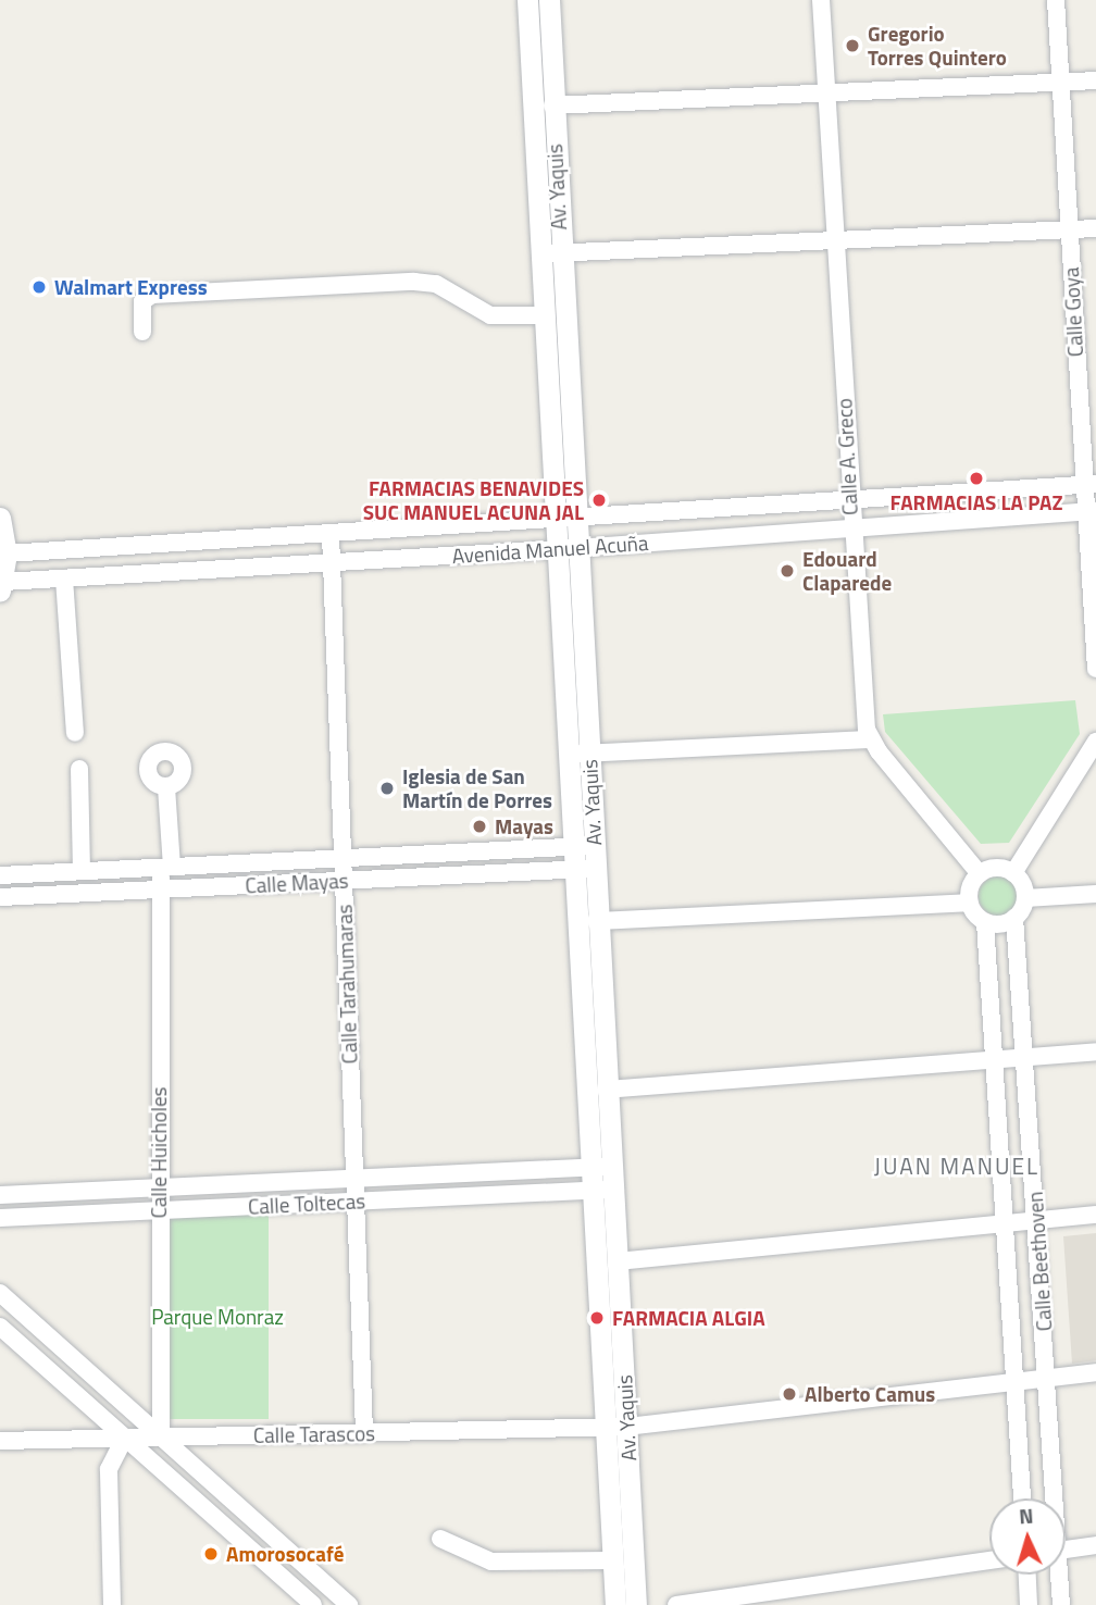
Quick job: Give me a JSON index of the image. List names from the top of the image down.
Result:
{
  "streets": {
    "street": [
      "Av. Yaquis",
      "Calle Goya",
      "Calle A. Greco",
      "Avenida Manuel Acuña",
      "Calle Mayas",
      "Calle Tarahumaras",
      "Calle Huicholes",
      "Calle Toltecas",
      "Calle Beethoven",
      "Calle Tarascos"
    ]
  },
  "crossings": [
    ["Av. Yaquis", "Avenida Manuel Acuña"],
    ["Av. Yaquis", "Calle Mayas"],
    ["Av. Yaquis", "Calle Toltecas"],
    ["Av. Yaquis", "Calle Tarascos"],
    ["Calle Goya", "Avenida Manuel Acuña"],
    ["Calle A. Greco", "Avenida Manuel Acuña"],
    ["Avenida Manuel Acuña", "Calle Tarahumaras"],
    ["Calle Mayas", "Calle Tarahumaras"],
    ["Calle Mayas", "Calle Huicholes"],
    ["Calle Tarahumaras", "Calle Toltecas"],
    ["Calle Tarahumaras", "Calle Tarascos"],
    ["Calle Huicholes", "Calle Toltecas"],
    ["Calle Huicholes", "Calle Tarascos"],
    ["Calle Beethoven", "Calle Tarascos"]
  ],
  "districts": ["JUAN MANUEL"],
  "parks": ["Parque Monraz"],
  "places": [
    "Gregorio Torres Quintero",
    "Walmart Express",
    "FARMACIAS LA PAZ",
    "FARMACIAS BENAVIDES SUC MANUEL ACUNA JAL",
    "Edouard Claparede",
    "Iglesia de San Martín de Porres",
    "Mayas",
    "FARMACIA ALGIA",
    "Alberto Camus",
    "Amorosocafé"
  ],
  "north": "top"
}
